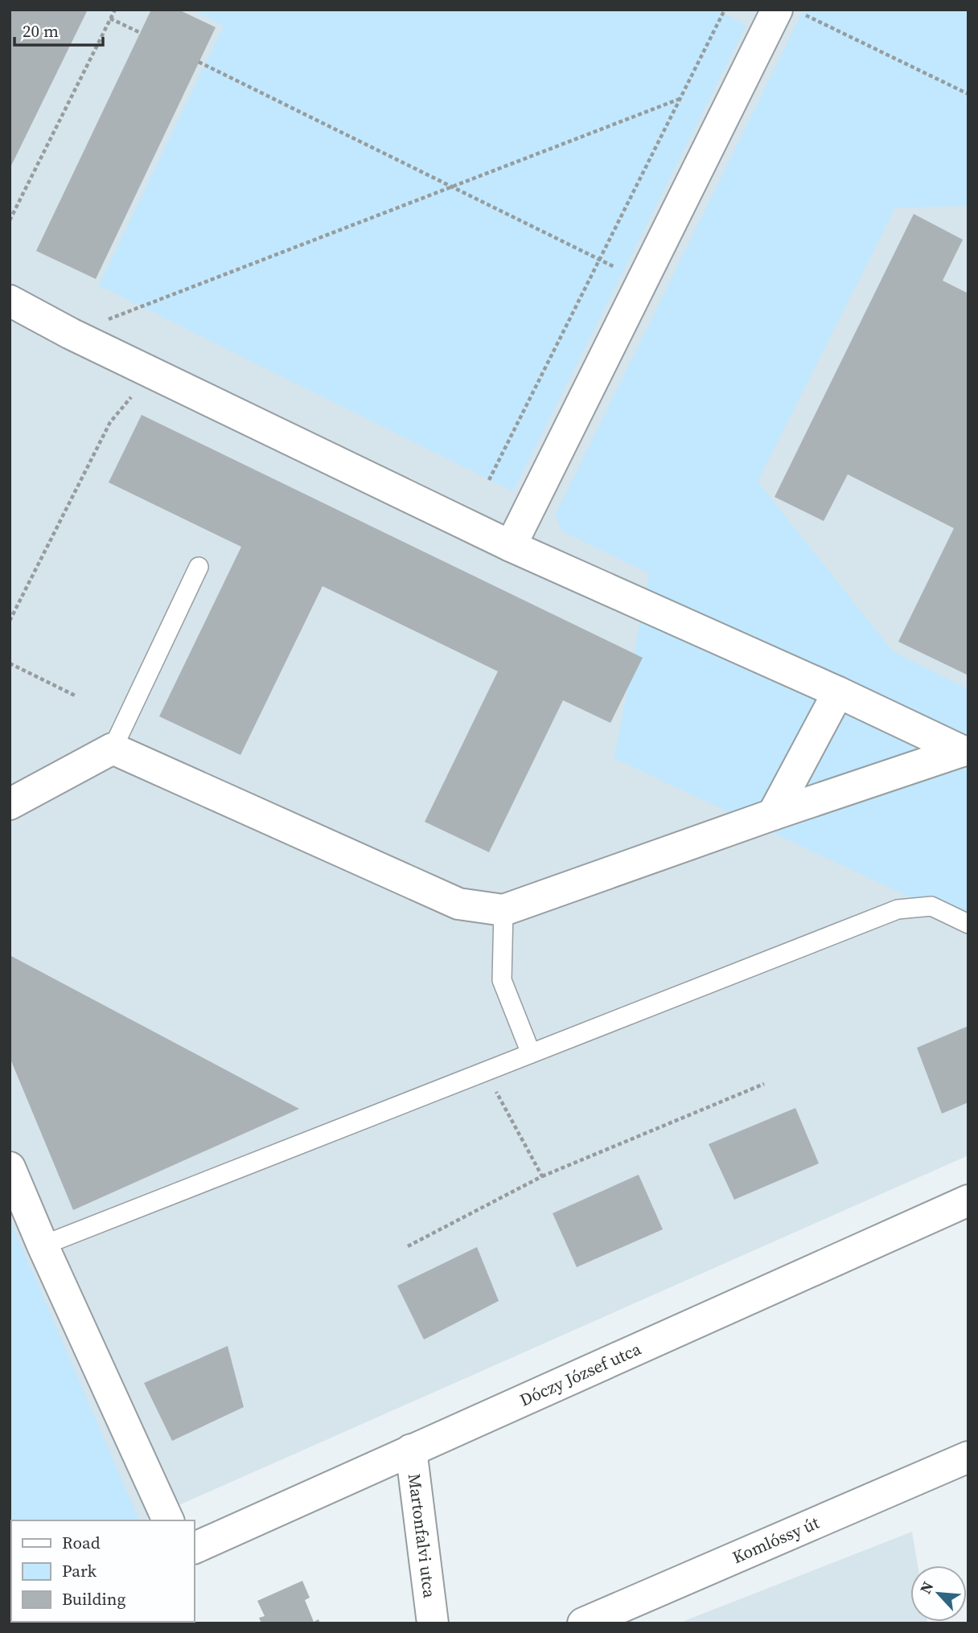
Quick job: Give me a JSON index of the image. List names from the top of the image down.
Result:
{
  "streets": {
    "street": ["Dóczy József utca", "Martonfalvi utca", "Komlóssy út"]
  },
  "crossings": [
    ["Dóczy József utca", "Martonfalvi utca"]
  ],
  "legend": ["Road", "Park", "Building"],
  "scale_bar": "20 m",
  "north": "top left"
}
